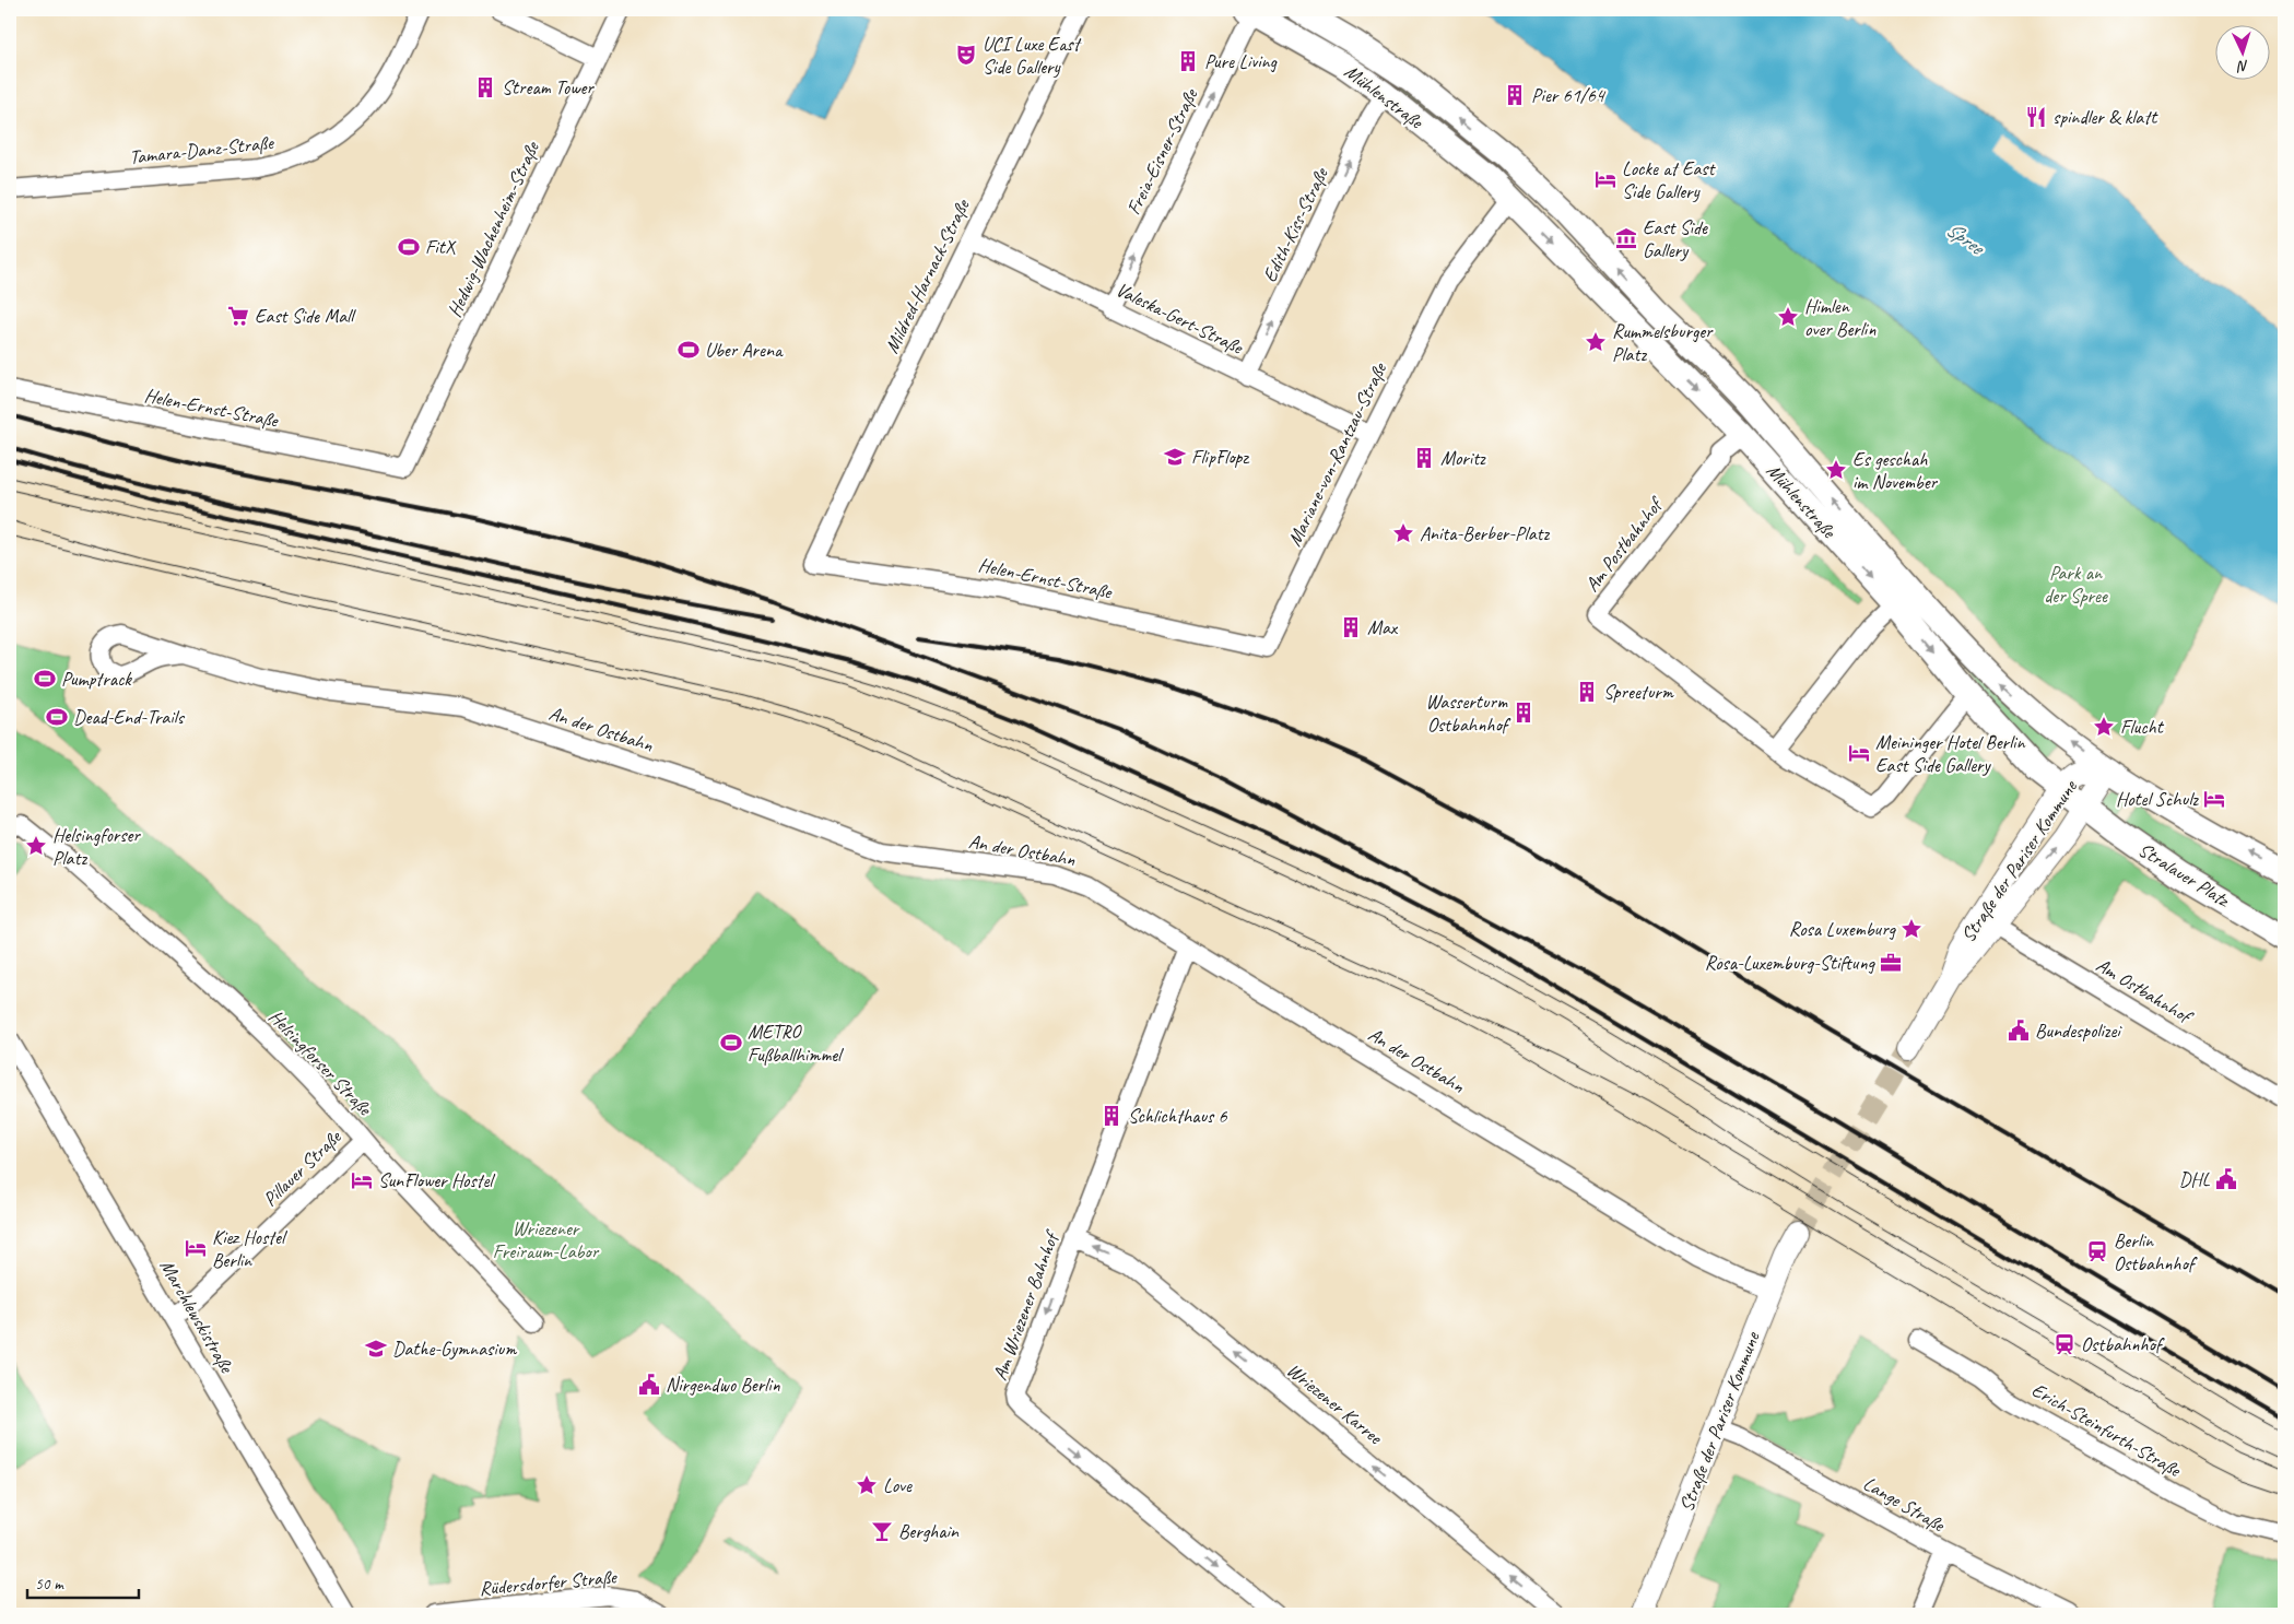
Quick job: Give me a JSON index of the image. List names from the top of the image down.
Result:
{
  "streets": {
    "main road": ["Mühlenstraße", "Stralauer Platz"],
    "street": [
      "Tamara-Danz-Straße",
      "Freia-Eisner-Straße",
      "Edith-Kiss-Straße",
      "Hedwig-Wachenheim-Straße",
      "Mildred-Harnack-Straße",
      "Valeska-Gert-Straße",
      "Helen-Ernst-Straße",
      "Mariane-von-Rantzau-Straße",
      "Am Postbahnhof",
      "An der Ostbahn",
      "Straße der Pariser Kommune",
      "Am Ostbahnhof",
      "Helsingforser Straße",
      "Pillauer Straße",
      "Am Wriezener Bahnhof",
      "Marchlewskistraße",
      "Wriezener Karree",
      "Erich-Steinfurth-Straße",
      "Lange Straße",
      "Rüdersdorfer Straße"
    ]
  },
  "crossings": [
    ["Mühlenstraße", "Freia-Eisner-Straße"],
    ["Mühlenstraße", "Edith-Kiss-Straße"],
    ["Mühlenstraße", "Mariane-von-Rantzau-Straße"],
    ["Mühlenstraße", "Am Postbahnhof"],
    ["Mühlenstraße", "Straße der Pariser Kommune"],
    ["Mühlenstraße", "Stralauer Platz"],
    ["Freia-Eisner-Straße", "Valeska-Gert-Straße"],
    ["Edith-Kiss-Straße", "Valeska-Gert-Straße"],
    ["Hedwig-Wachenheim-Straße", "Helen-Ernst-Straße"],
    ["Mildred-Harnack-Straße", "Valeska-Gert-Straße"],
    ["Mildred-Harnack-Straße", "Helen-Ernst-Straße"],
    ["Valeska-Gert-Straße", "Mariane-von-Rantzau-Straße"],
    ["Helen-Ernst-Straße", "Mariane-von-Rantzau-Straße"],
    ["An der Ostbahn", "Straße der Pariser Kommune"],
    ["An der Ostbahn", "Am Wriezener Bahnhof"],
    ["Straße der Pariser Kommune", "Stralauer Platz"],
    ["Straße der Pariser Kommune", "Am Ostbahnhof"],
    ["Straße der Pariser Kommune", "Lange Straße"],
    ["Helsingforser Straße", "Pillauer Straße"],
    ["Pillauer Straße", "Marchlewskistraße"],
    ["Am Wriezener Bahnhof", "Wriezener Karree"]
  ],
  "one_way": [
    "Freia-Eisner-Straße",
    "Edith-Kiss-Straße",
    "Am Wriezener Bahnhof",
    "Wriezener Karree"
  ],
  "water": ["Spree"],
  "parks": ["Park an der Spree", "Wriezener Freiraum-Labor"],
  "places": {
    "theatre": ["UCI Luxe East Side Gallery"],
    "building": [
      "Pure Living",
      "Stream Tower",
      "Pier 61/64",
      "Moritz",
      "Max",
      "Spreeturm",
      "Wasserturm Ostbahnhof",
      "Schlichthaus 6"
    ],
    "restaurant": ["spindler & klatt"],
    "hotel": [
      "Locke at East Side Gallery",
      "Meininger Hotel Berlin East Side Gallery",
      "Hotel Schulz",
      "SunFlower Hostel",
      "Kiez Hostel Berlin"
    ],
    "museum": ["East Side Gallery"],
    "sports": [
      "FitX",
      "Uber Arena",
      "Pumptrack",
      "Dead-End-Trails",
      "METRO Fußballhimmel"
    ],
    "supermarket": ["East Side Mall"],
    "place": [
      "Himlen over Berlin",
      "Rummelsburger Platz",
      "Es geschah im November",
      "Anita-Berber-Platz",
      "Flucht",
      "Helsingforser Platz",
      "Rosa Luxemburg",
      "Love"
    ],
    "school or university": ["FlipFlopz", "Dathe-Gymnasium"],
    "office": ["Rosa-Luxemburg-Stiftung"],
    "public building": ["Bundespolizei", "DHL", "Nirgendwo Berlin"],
    "station": ["Berlin Ostbahnhof", "Ostbahnhof"],
    "bar": ["Berghain"]
  },
  "scale_bar": "50 m",
  "north": "bottom"
}
